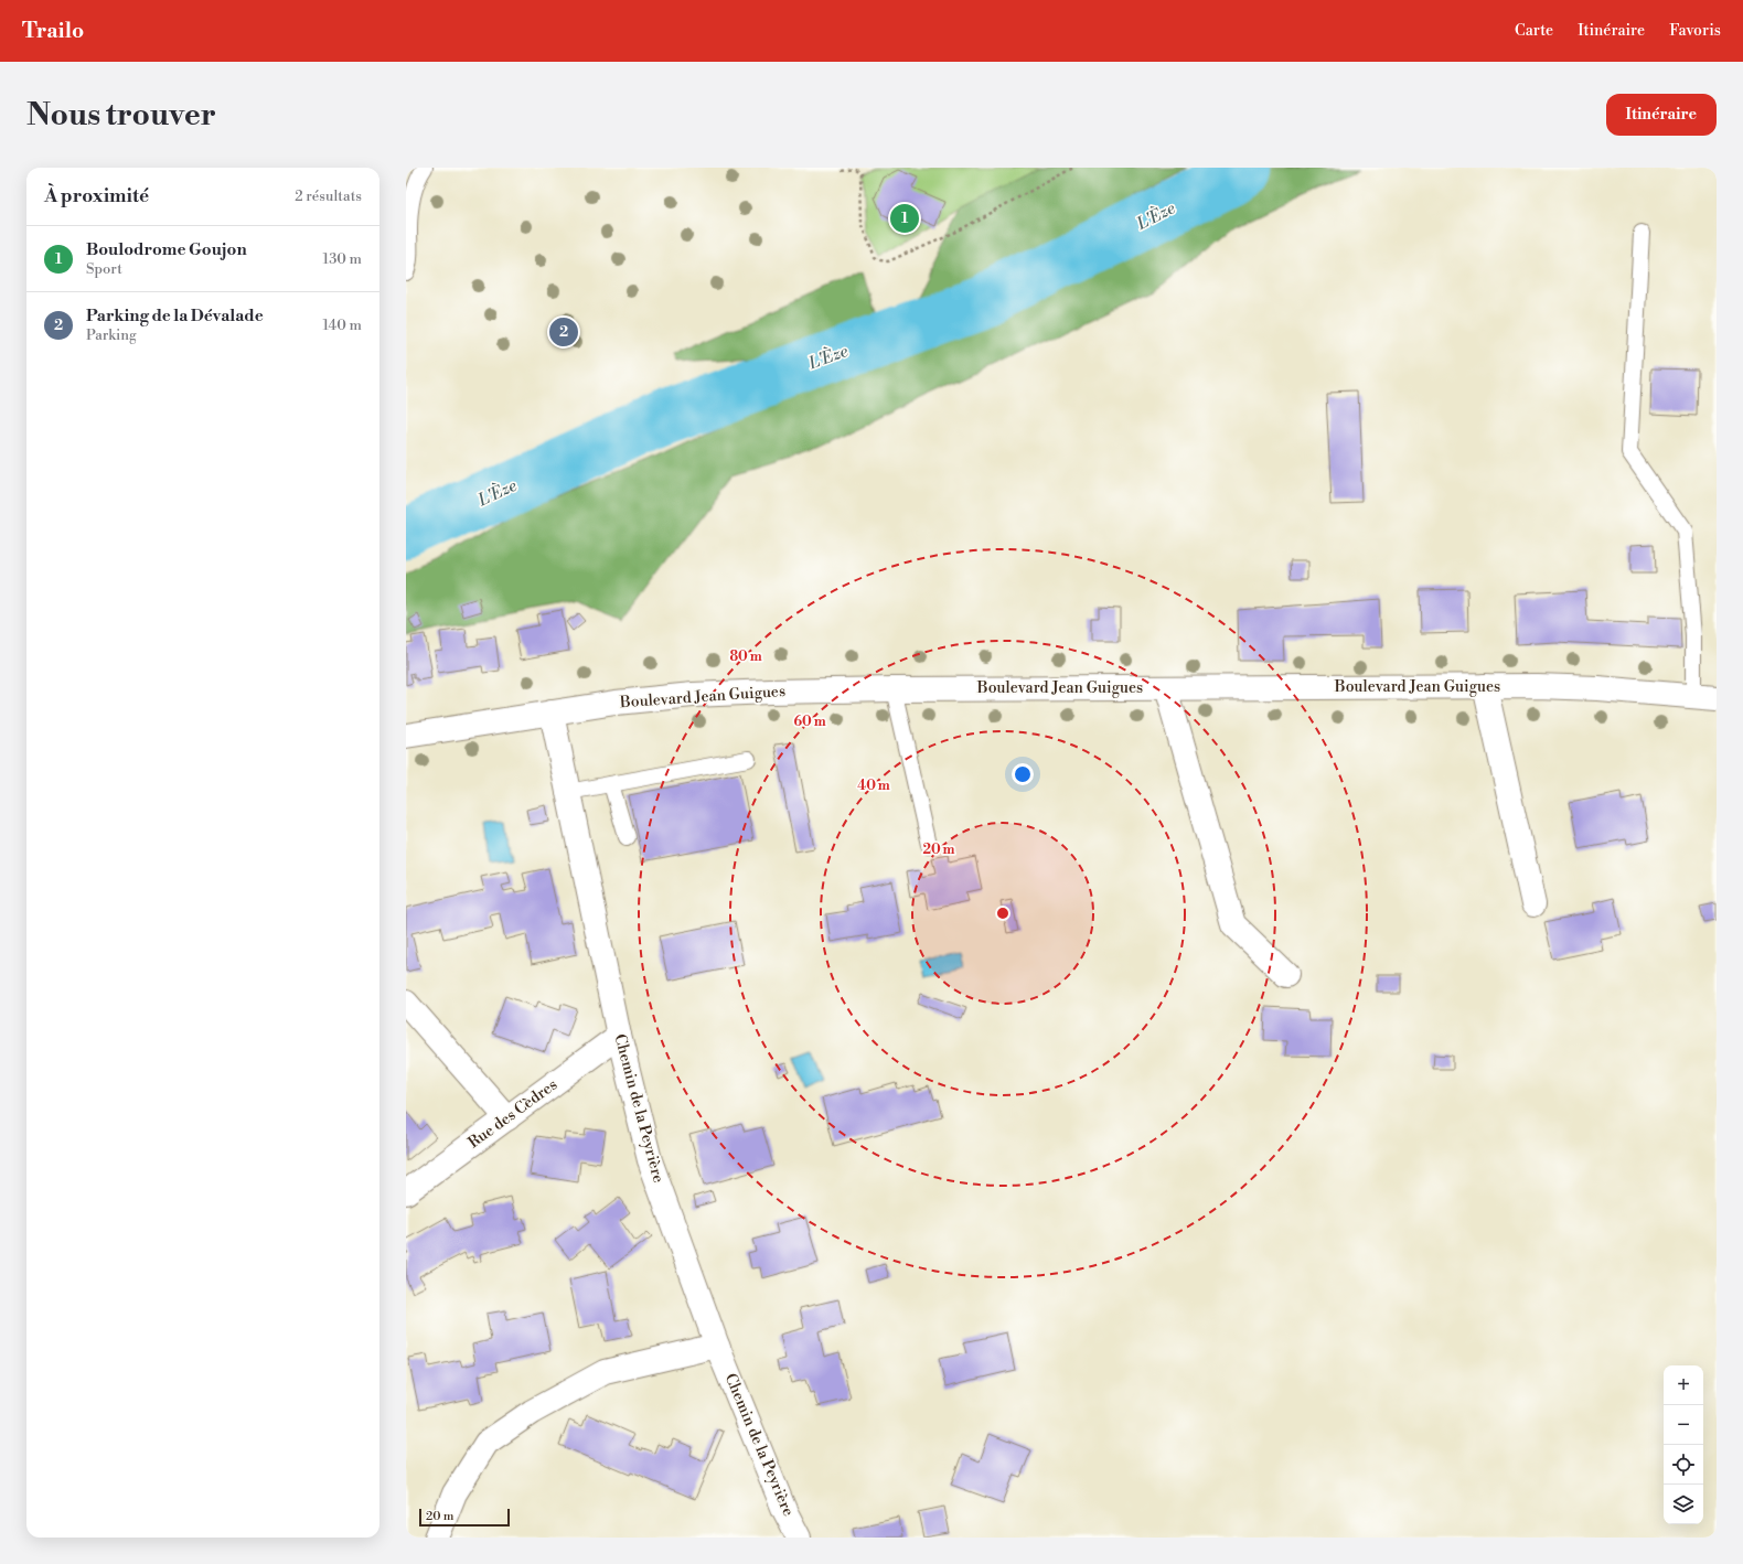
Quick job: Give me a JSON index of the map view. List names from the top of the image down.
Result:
{
  "streets": {
    "street": ["Boulevard Jean Guigues", "Chemin de la Peyrière", "Rue des Cèdres"]
  },
  "crossings": [
    ["Boulevard Jean Guigues", "Chemin de la Peyrière"],
    ["Chemin de la Peyrière", "Rue des Cèdres"]
  ],
  "water": ["L'Èze"],
  "scale_bar": "20 m",
  "page": {
    "header": "Trailo",
    "nav": ["Carte", "Itinéraire", "Favoris"],
    "buttons": "Itinéraire",
    "title": "Nous trouver",
    "heading": ["À proximité", "2 résultats"],
    "pins": ["1", "2"],
    "list": [
      {
        "mark": "1",
        "name": "Boulodrome Goujon",
        "note": "Sport",
        "value": "130 m"
      },
      {
        "mark": "2",
        "name": "Parking de la Dévalade",
        "note": "Parking",
        "value": "140 m"
      }
    ],
    "map_buttons": ["+", "−"],
    "scale": "20 m"
  },
  "rings": [
    "80 m",
    "60 m",
    "40 m",
    "20 m"
  ]
}
